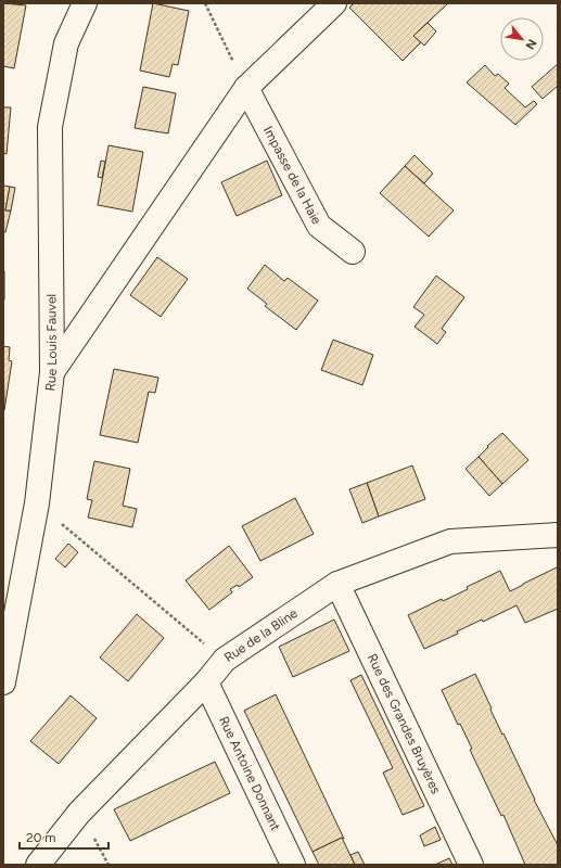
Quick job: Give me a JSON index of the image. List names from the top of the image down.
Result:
{
  "streets": {
    "street": [
      "Impasse de la Haie",
      "Rue Louis Fauvel",
      "Rue de la Bline",
      "Rue des Grandes Bruyères",
      "Rue Antoine Donnant"
    ]
  },
  "crossings": [
    ["Rue de la Bline", "Rue des Grandes Bruyères"],
    ["Rue de la Bline", "Rue Antoine Donnant"]
  ],
  "scale_bar": "20 m",
  "north": "bottom right"
}
